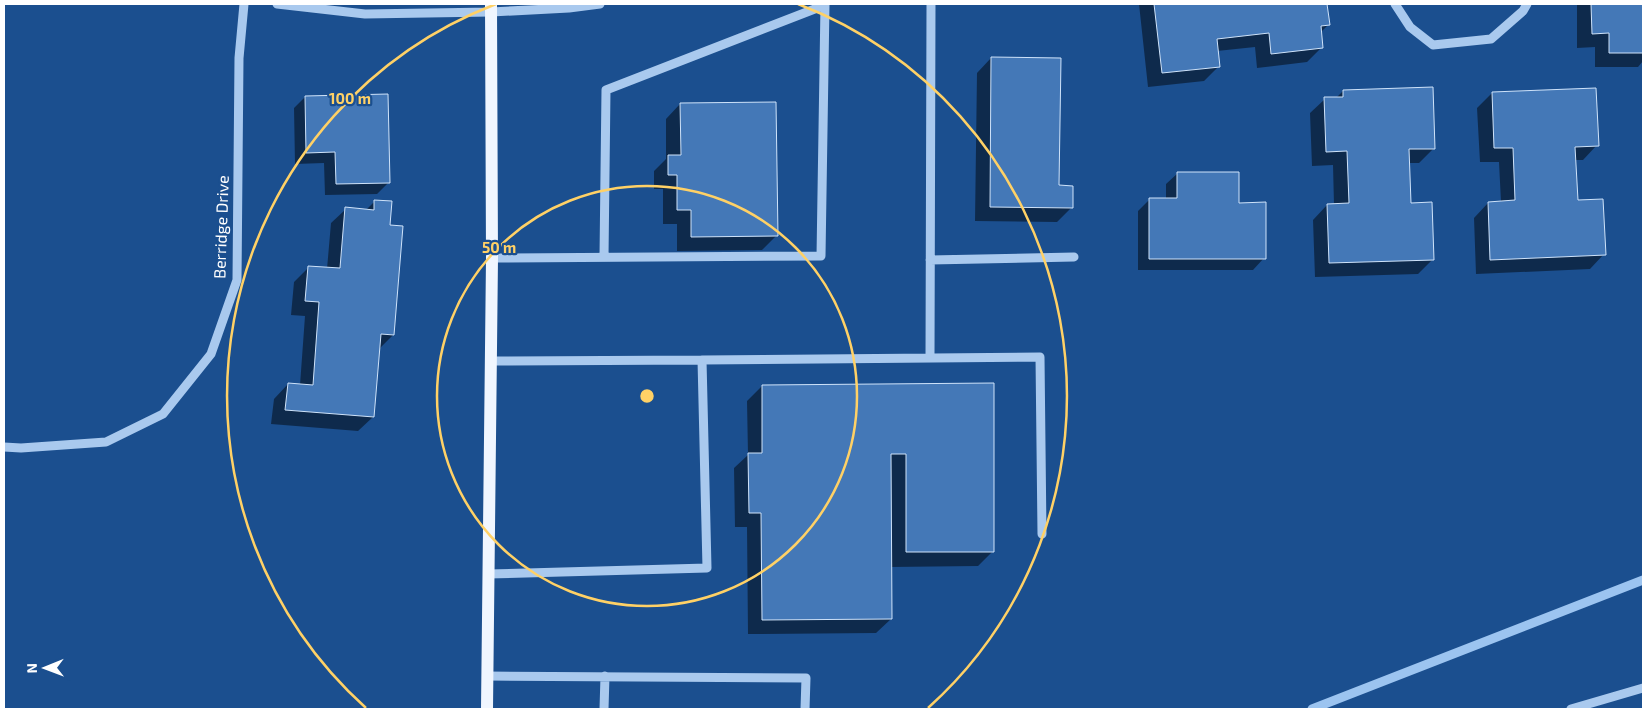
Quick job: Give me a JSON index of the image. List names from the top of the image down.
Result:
{
  "streets": {
    "street": ["Berridge Drive"]
  },
  "north": "left",
  "rings": ["100 m", "50 m"]
}
